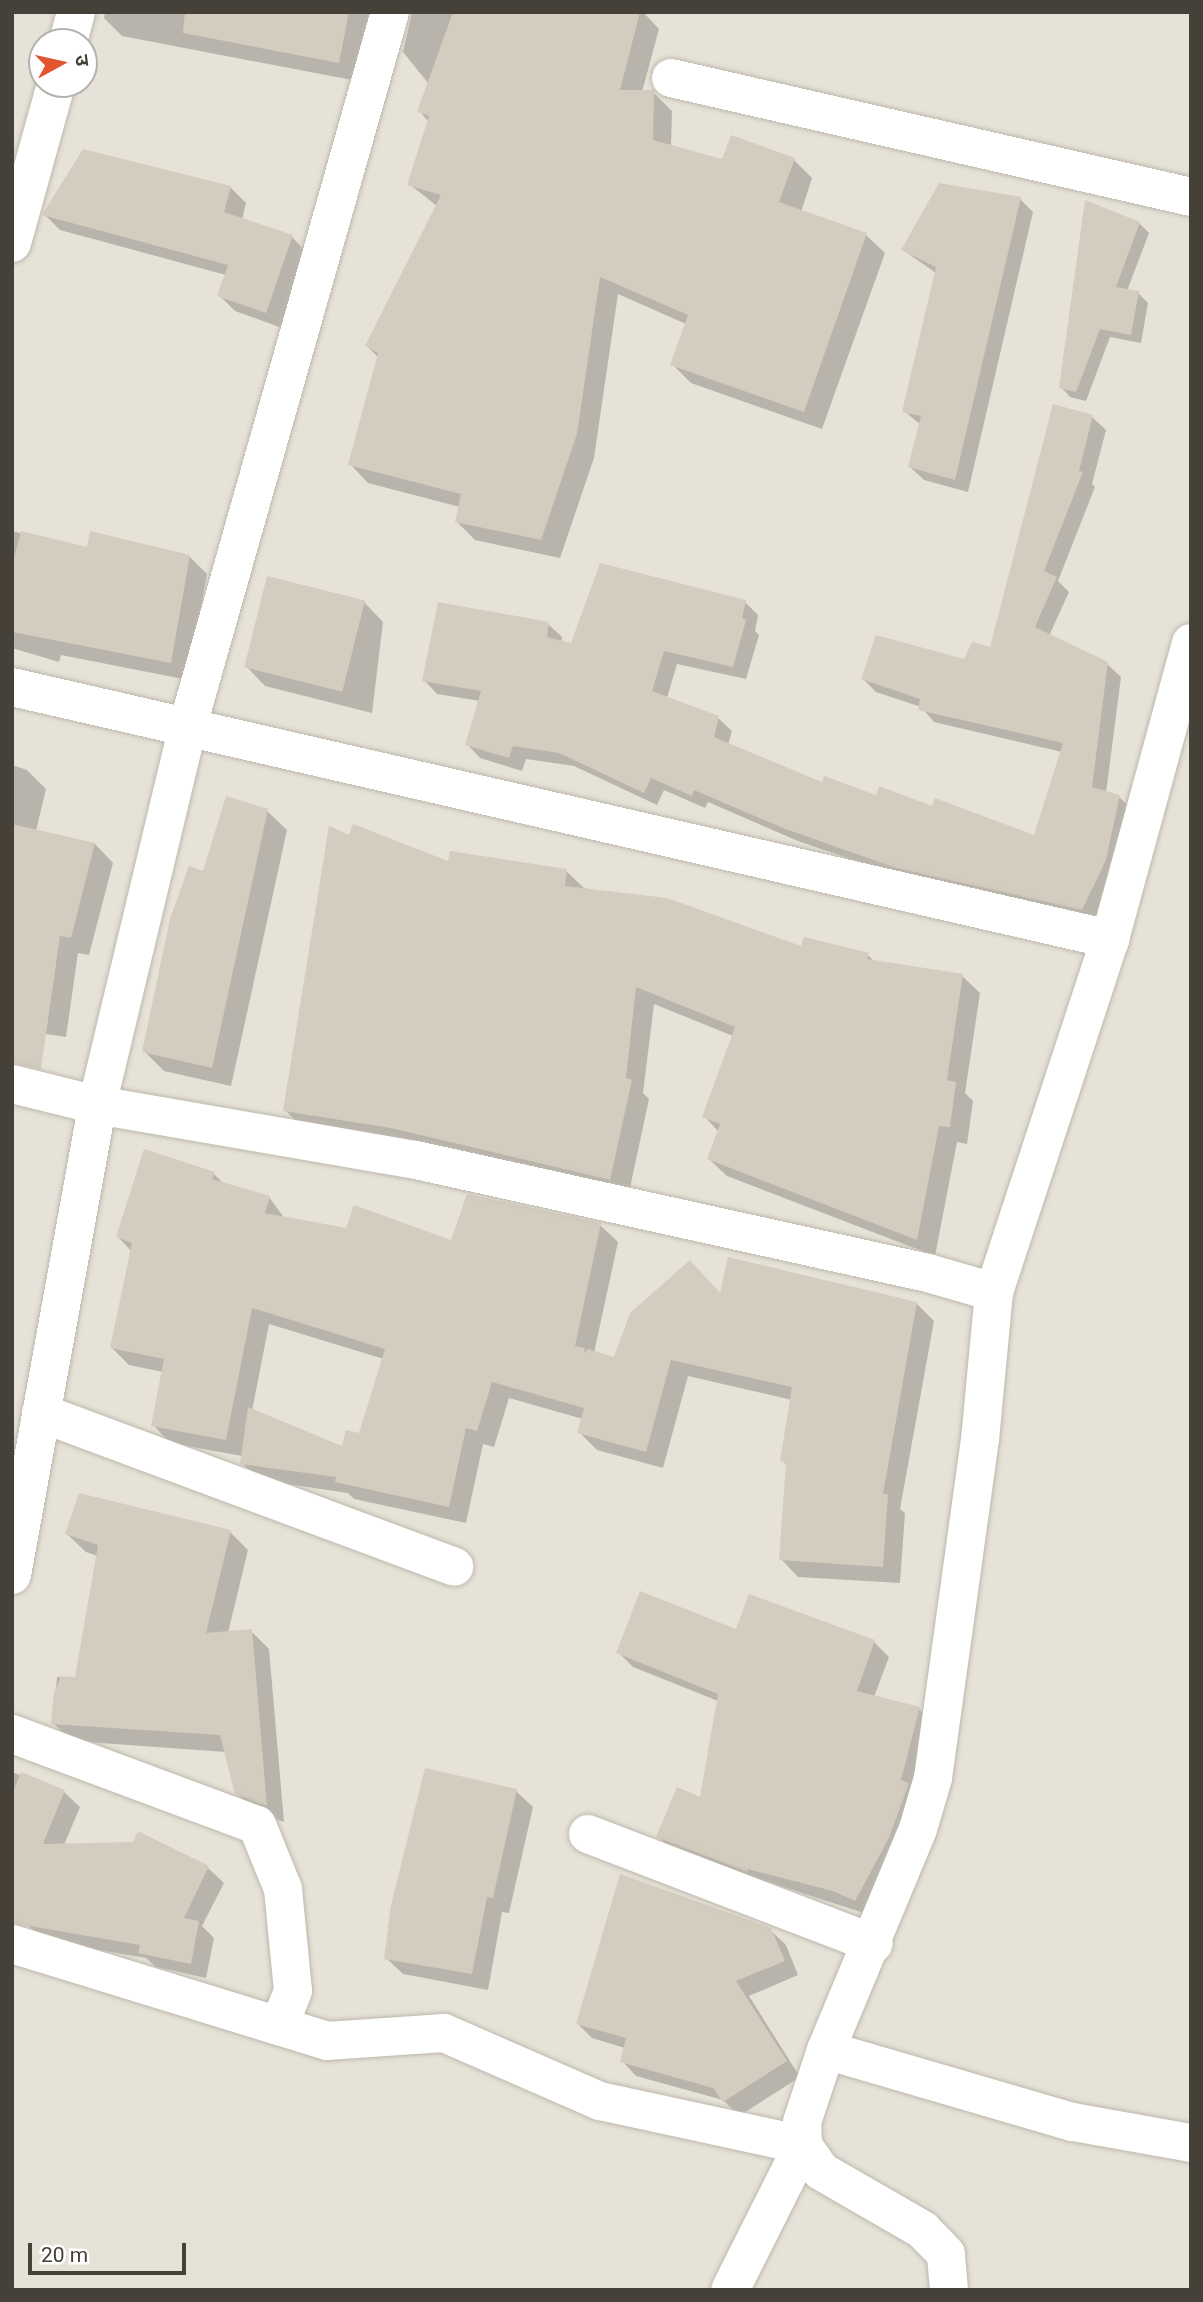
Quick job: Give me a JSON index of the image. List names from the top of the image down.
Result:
{
  "scale_bar": "20 m",
  "north": "right"
}
